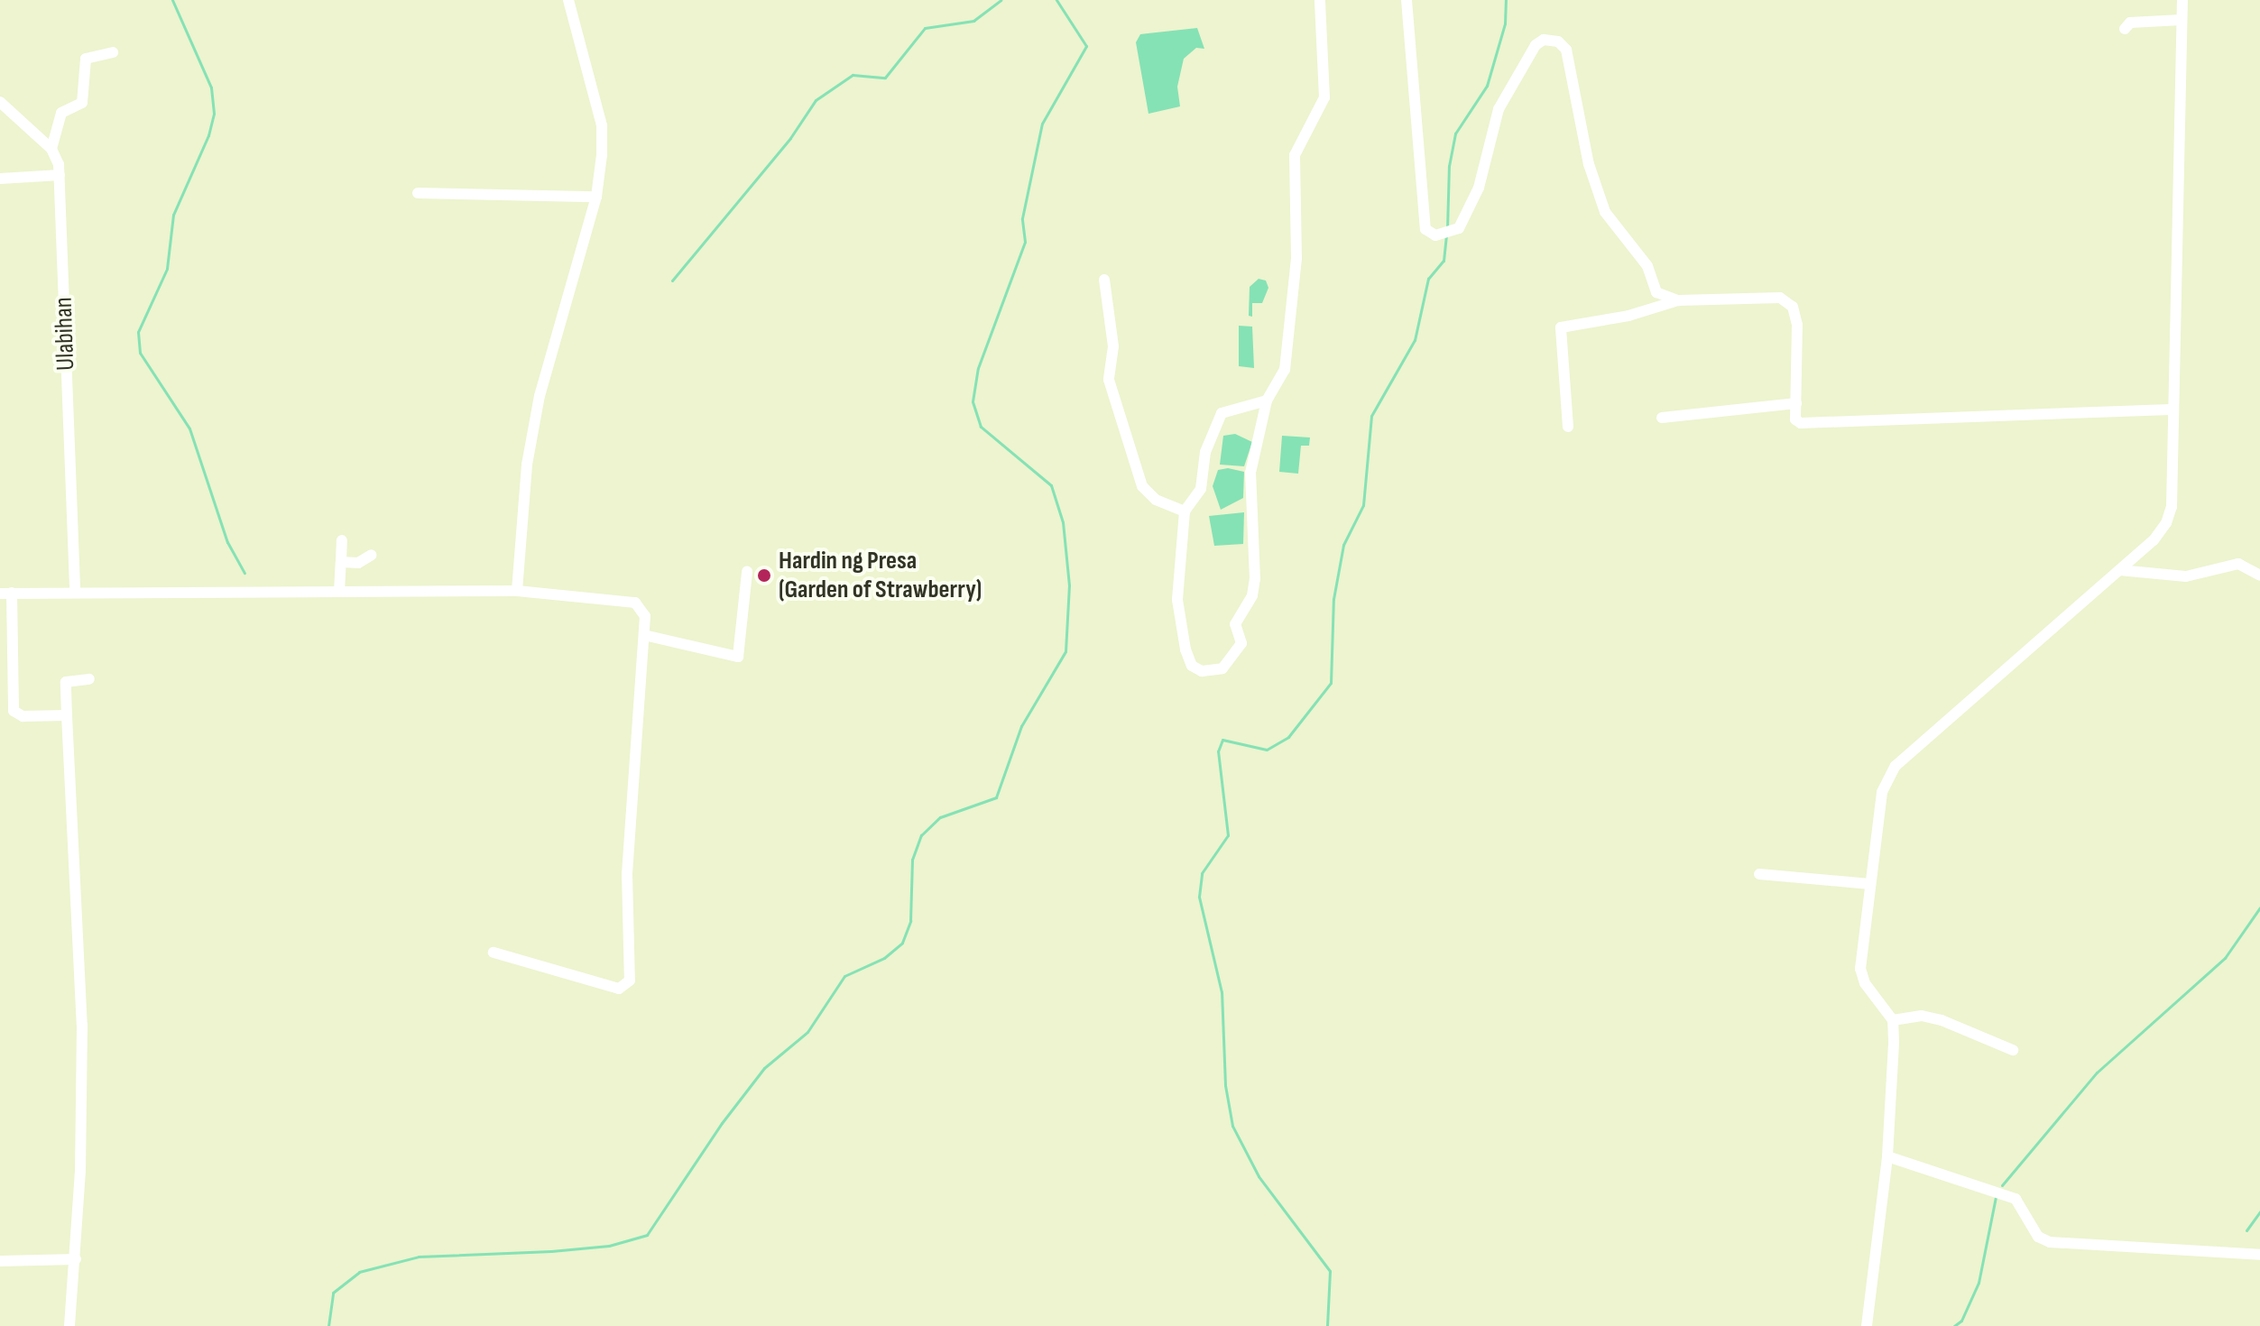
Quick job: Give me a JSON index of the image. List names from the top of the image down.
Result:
{
  "streets": {
    "street": ["Ulabihan"]
  },
  "places": ["Hardin ng Presa (Garden of Strawberry)"]
}
